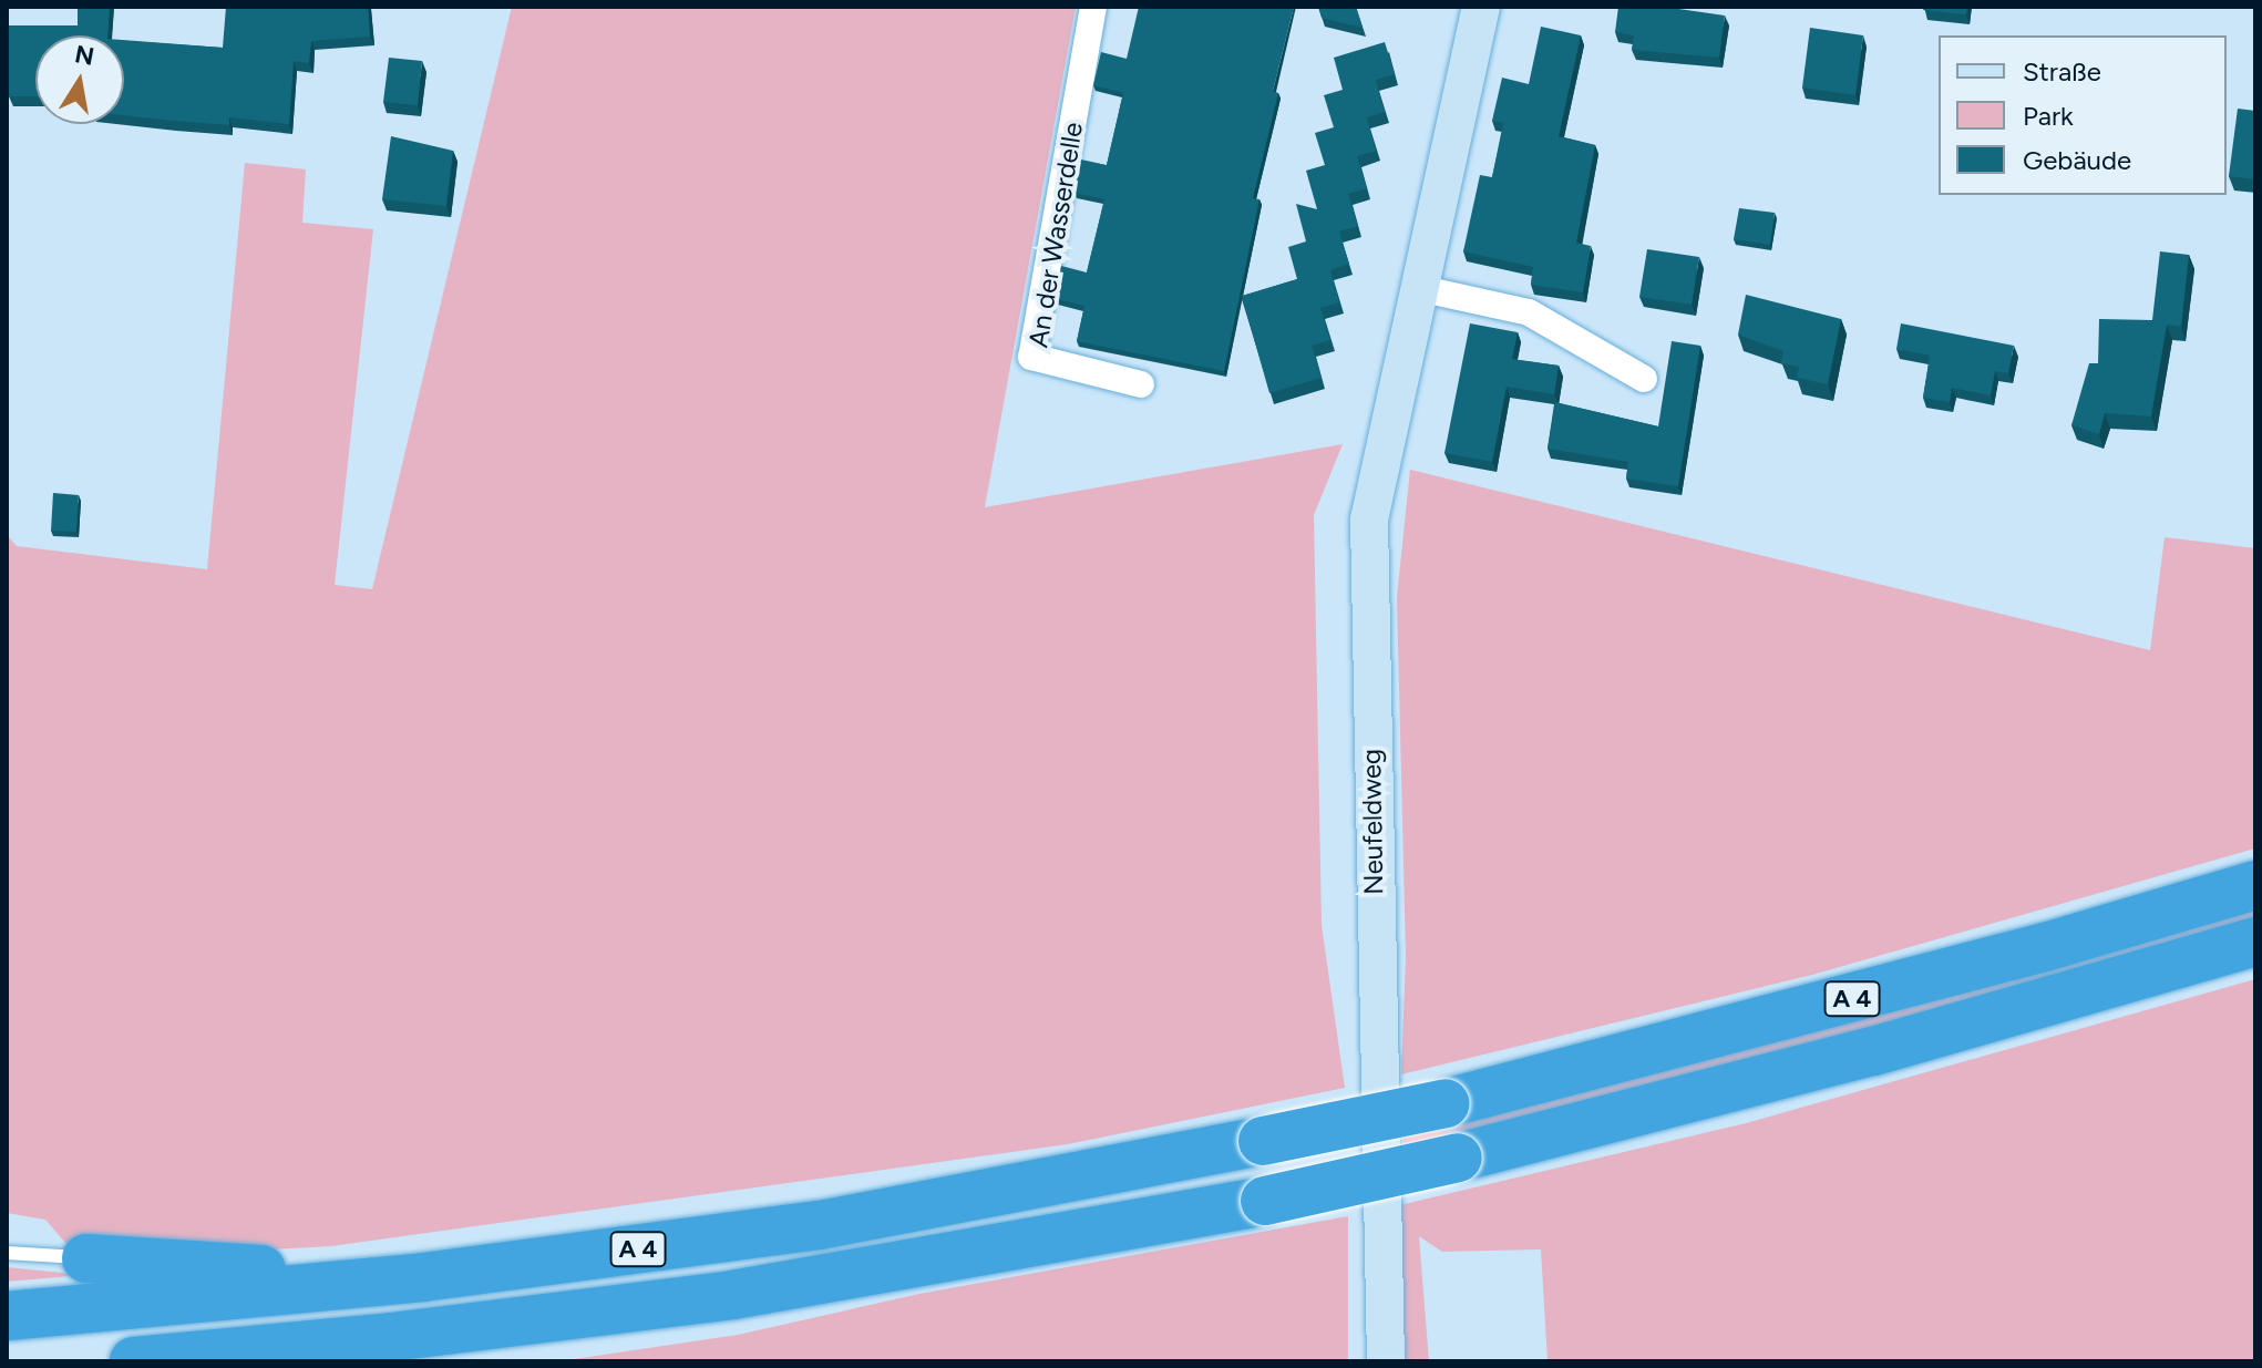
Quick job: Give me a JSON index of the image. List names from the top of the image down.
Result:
{
  "streets": {
    "highway": ["A 4"],
    "main road": ["Neufeldweg"],
    "street": ["An der Wasserdelle"]
  },
  "legend": ["Straße", "Park", "Gebäude"],
  "north": "top"
}
